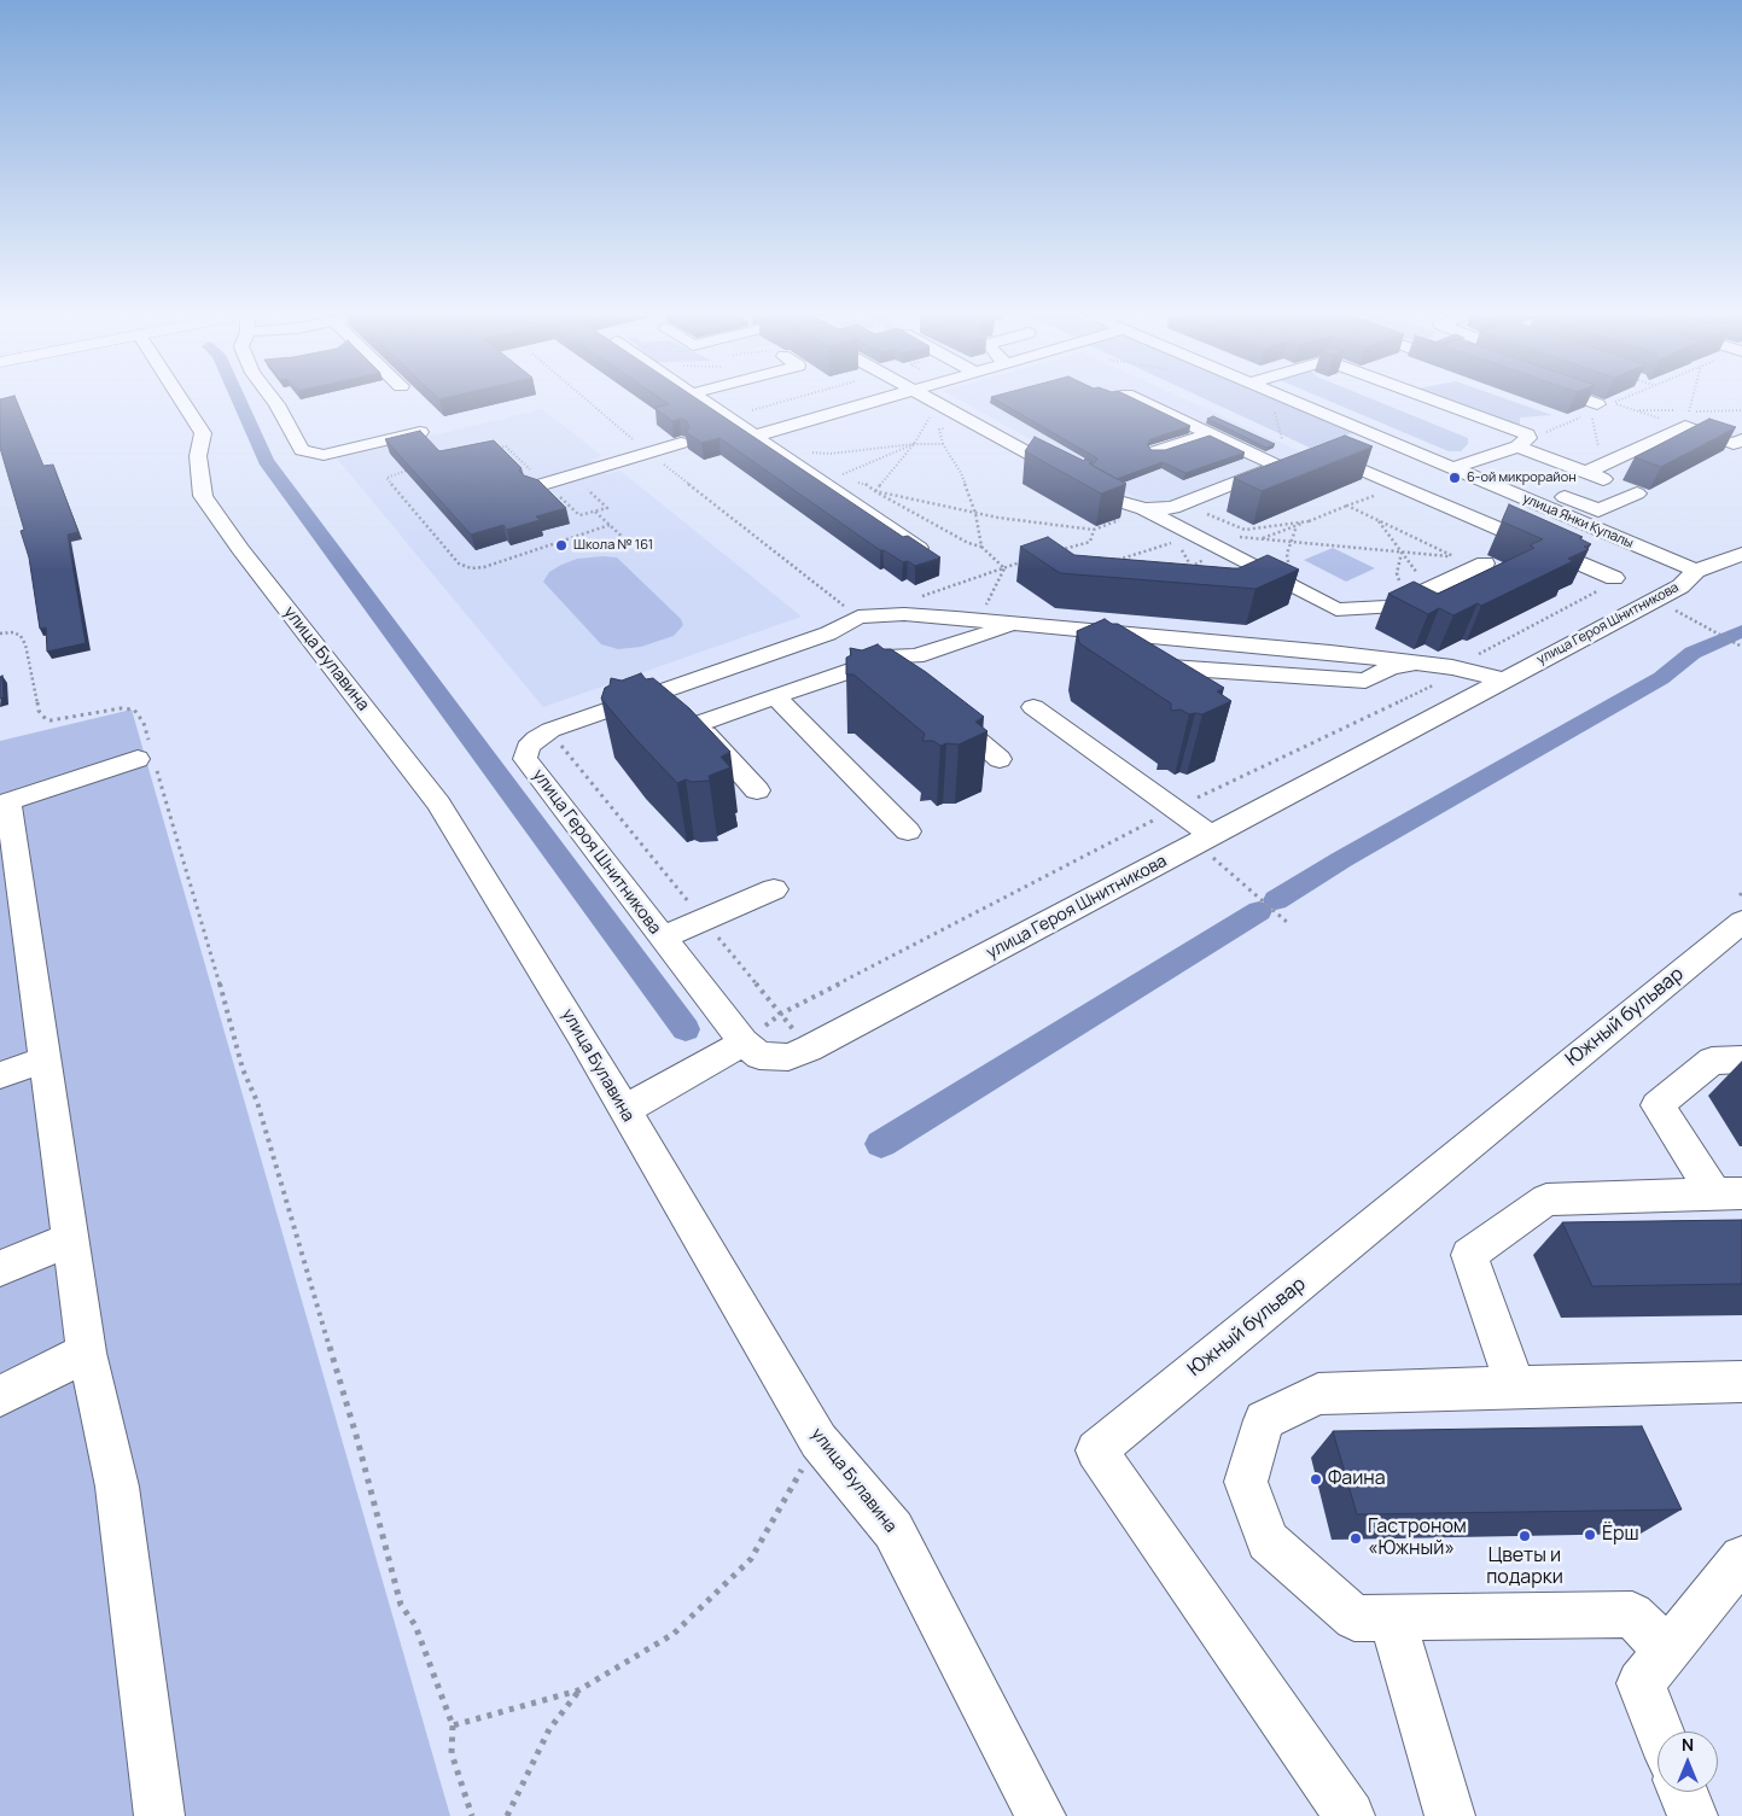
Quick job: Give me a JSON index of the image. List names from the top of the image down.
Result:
{
  "streets": {
    "street": [
      "улица Янки Купалы",
      "улица Героя Шнитникова",
      "улица Булавина",
      "Южный бульвар"
    ]
  },
  "crossings": [
    ["улица Янки Купалы", "улица Героя Шнитникова"]
  ],
  "places": [
    "6-ой микрорайон",
    "Школа № 161",
    "Фаина",
    "Ёрш",
    "Цветы и подарки",
    "Гастроном «Южный»"
  ],
  "north": "top"
}
